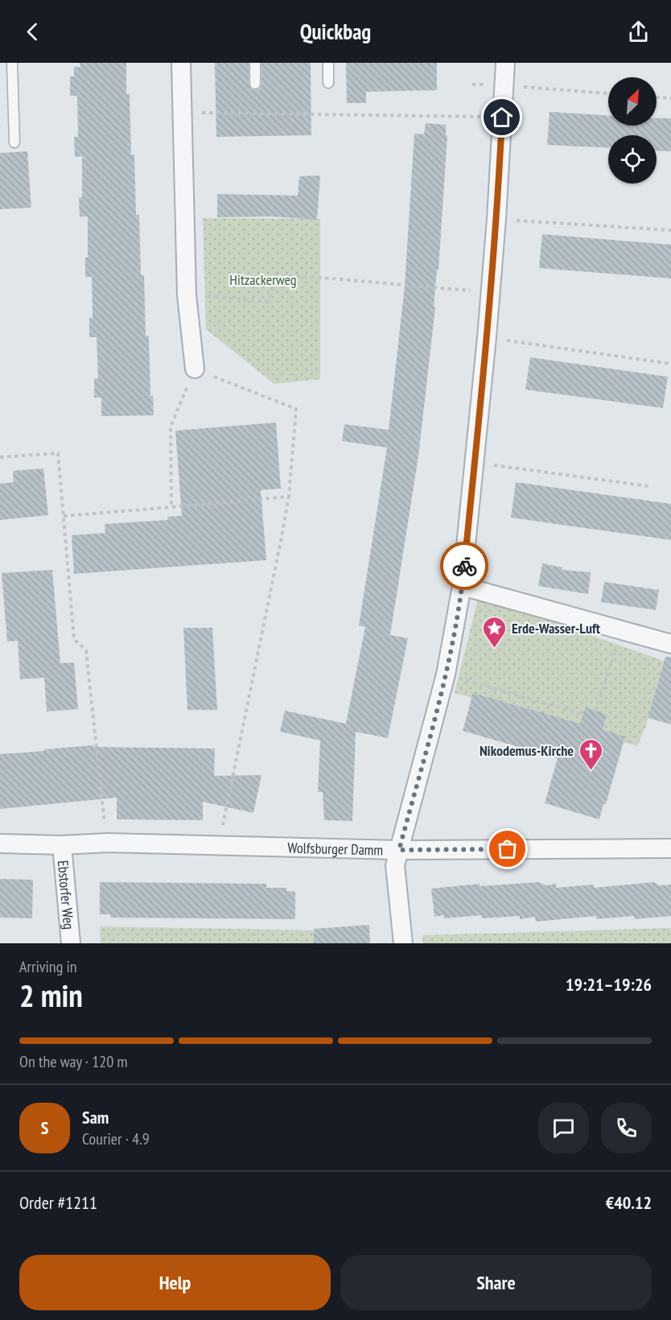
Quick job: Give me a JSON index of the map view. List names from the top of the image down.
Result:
{
  "streets": {
    "street": ["Wolfsburger Damm", "Ebstorfer Weg"]
  },
  "crossings": [
    ["Wolfsburger Damm", "Ebstorfer Weg"]
  ],
  "parks": ["Hitzackerweg"],
  "places": {
    "place": ["Erde-Wasser-Luft"],
    "church": ["Nikodemus-Kirche"]
  },
  "north": "top right",
  "page": {
    "header": "Quickbag",
    "heading": ["2 min", "Arriving in", "19:21–19:26"],
    "panel": [
      "Sam",
      "Courier · 4.9",
      "Order #1211",
      "€40.12"
    ],
    "bar": "On the way · 120 m",
    "round": "S",
    "buttons": ["Help", "Share"]
  }
}
